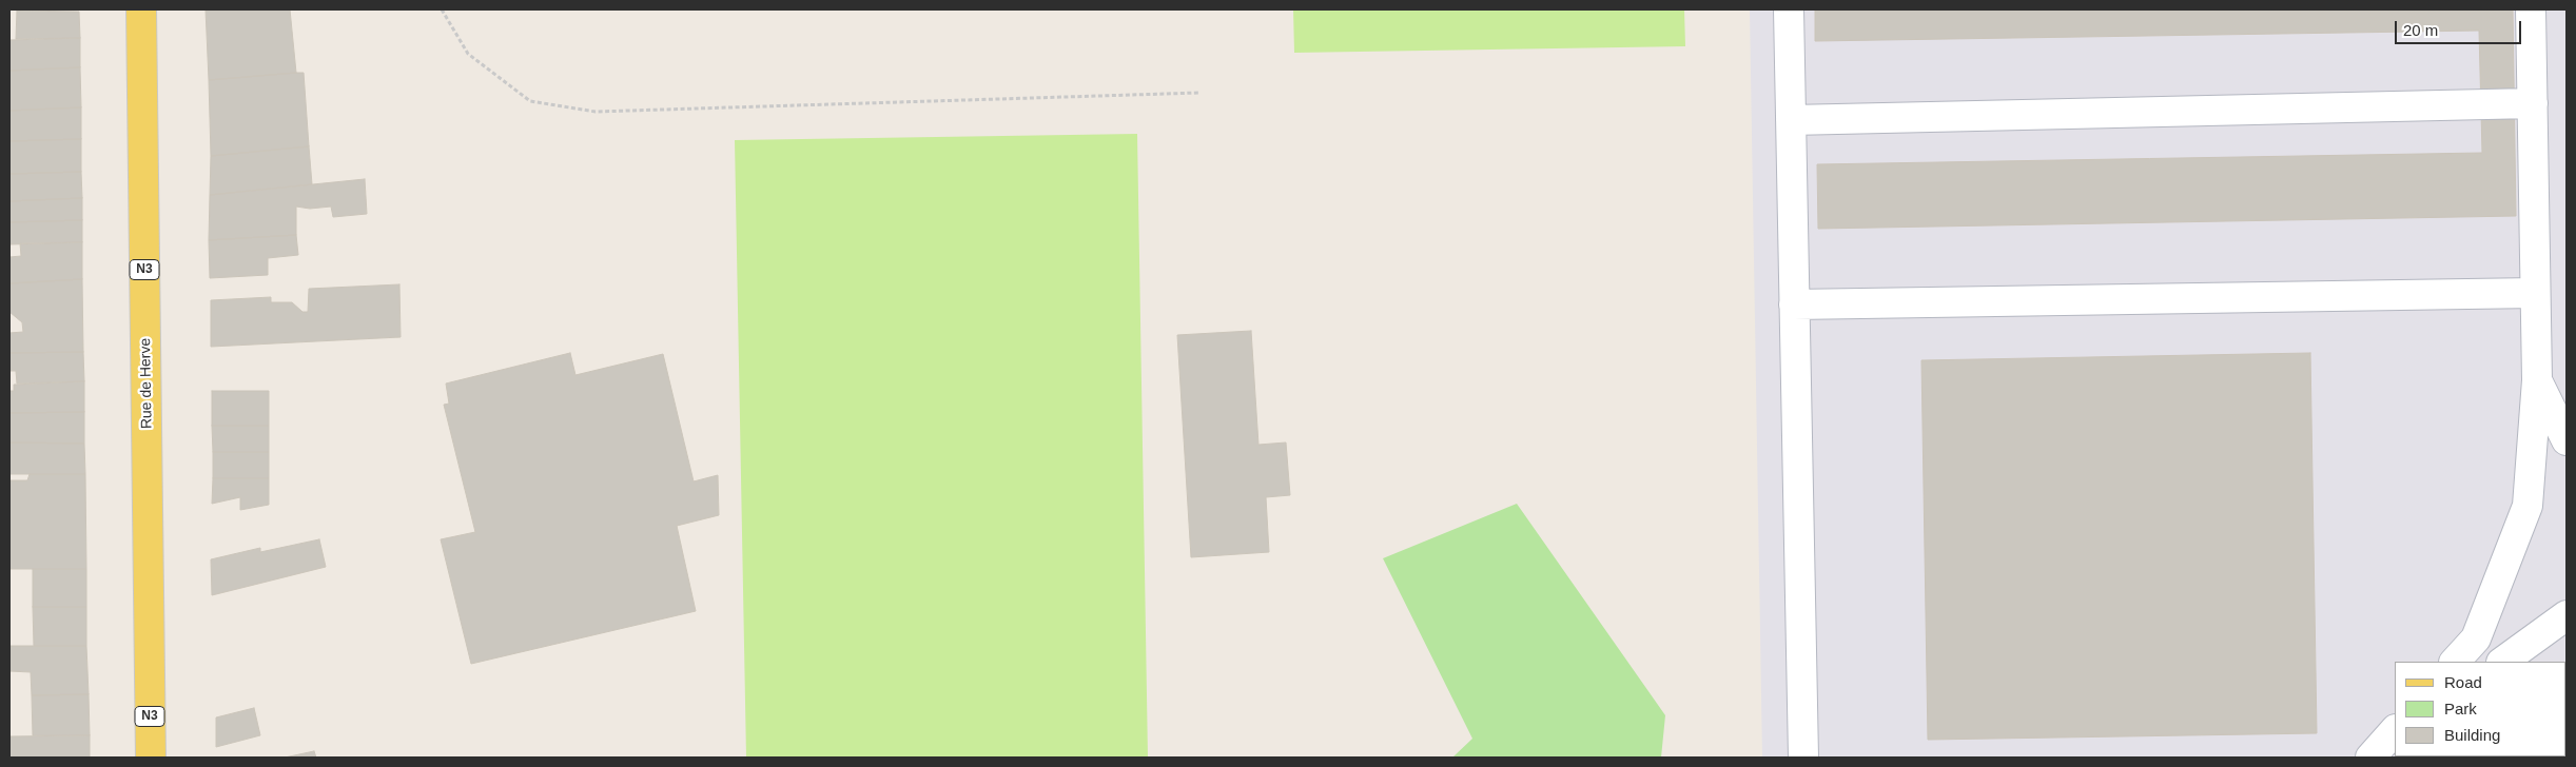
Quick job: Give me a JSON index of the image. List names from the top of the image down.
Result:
{
  "streets": {
    "main road": ["N3", "Rue de Herve"]
  },
  "legend": ["Road", "Park", "Building"],
  "scale_bar": "20 m"
}
